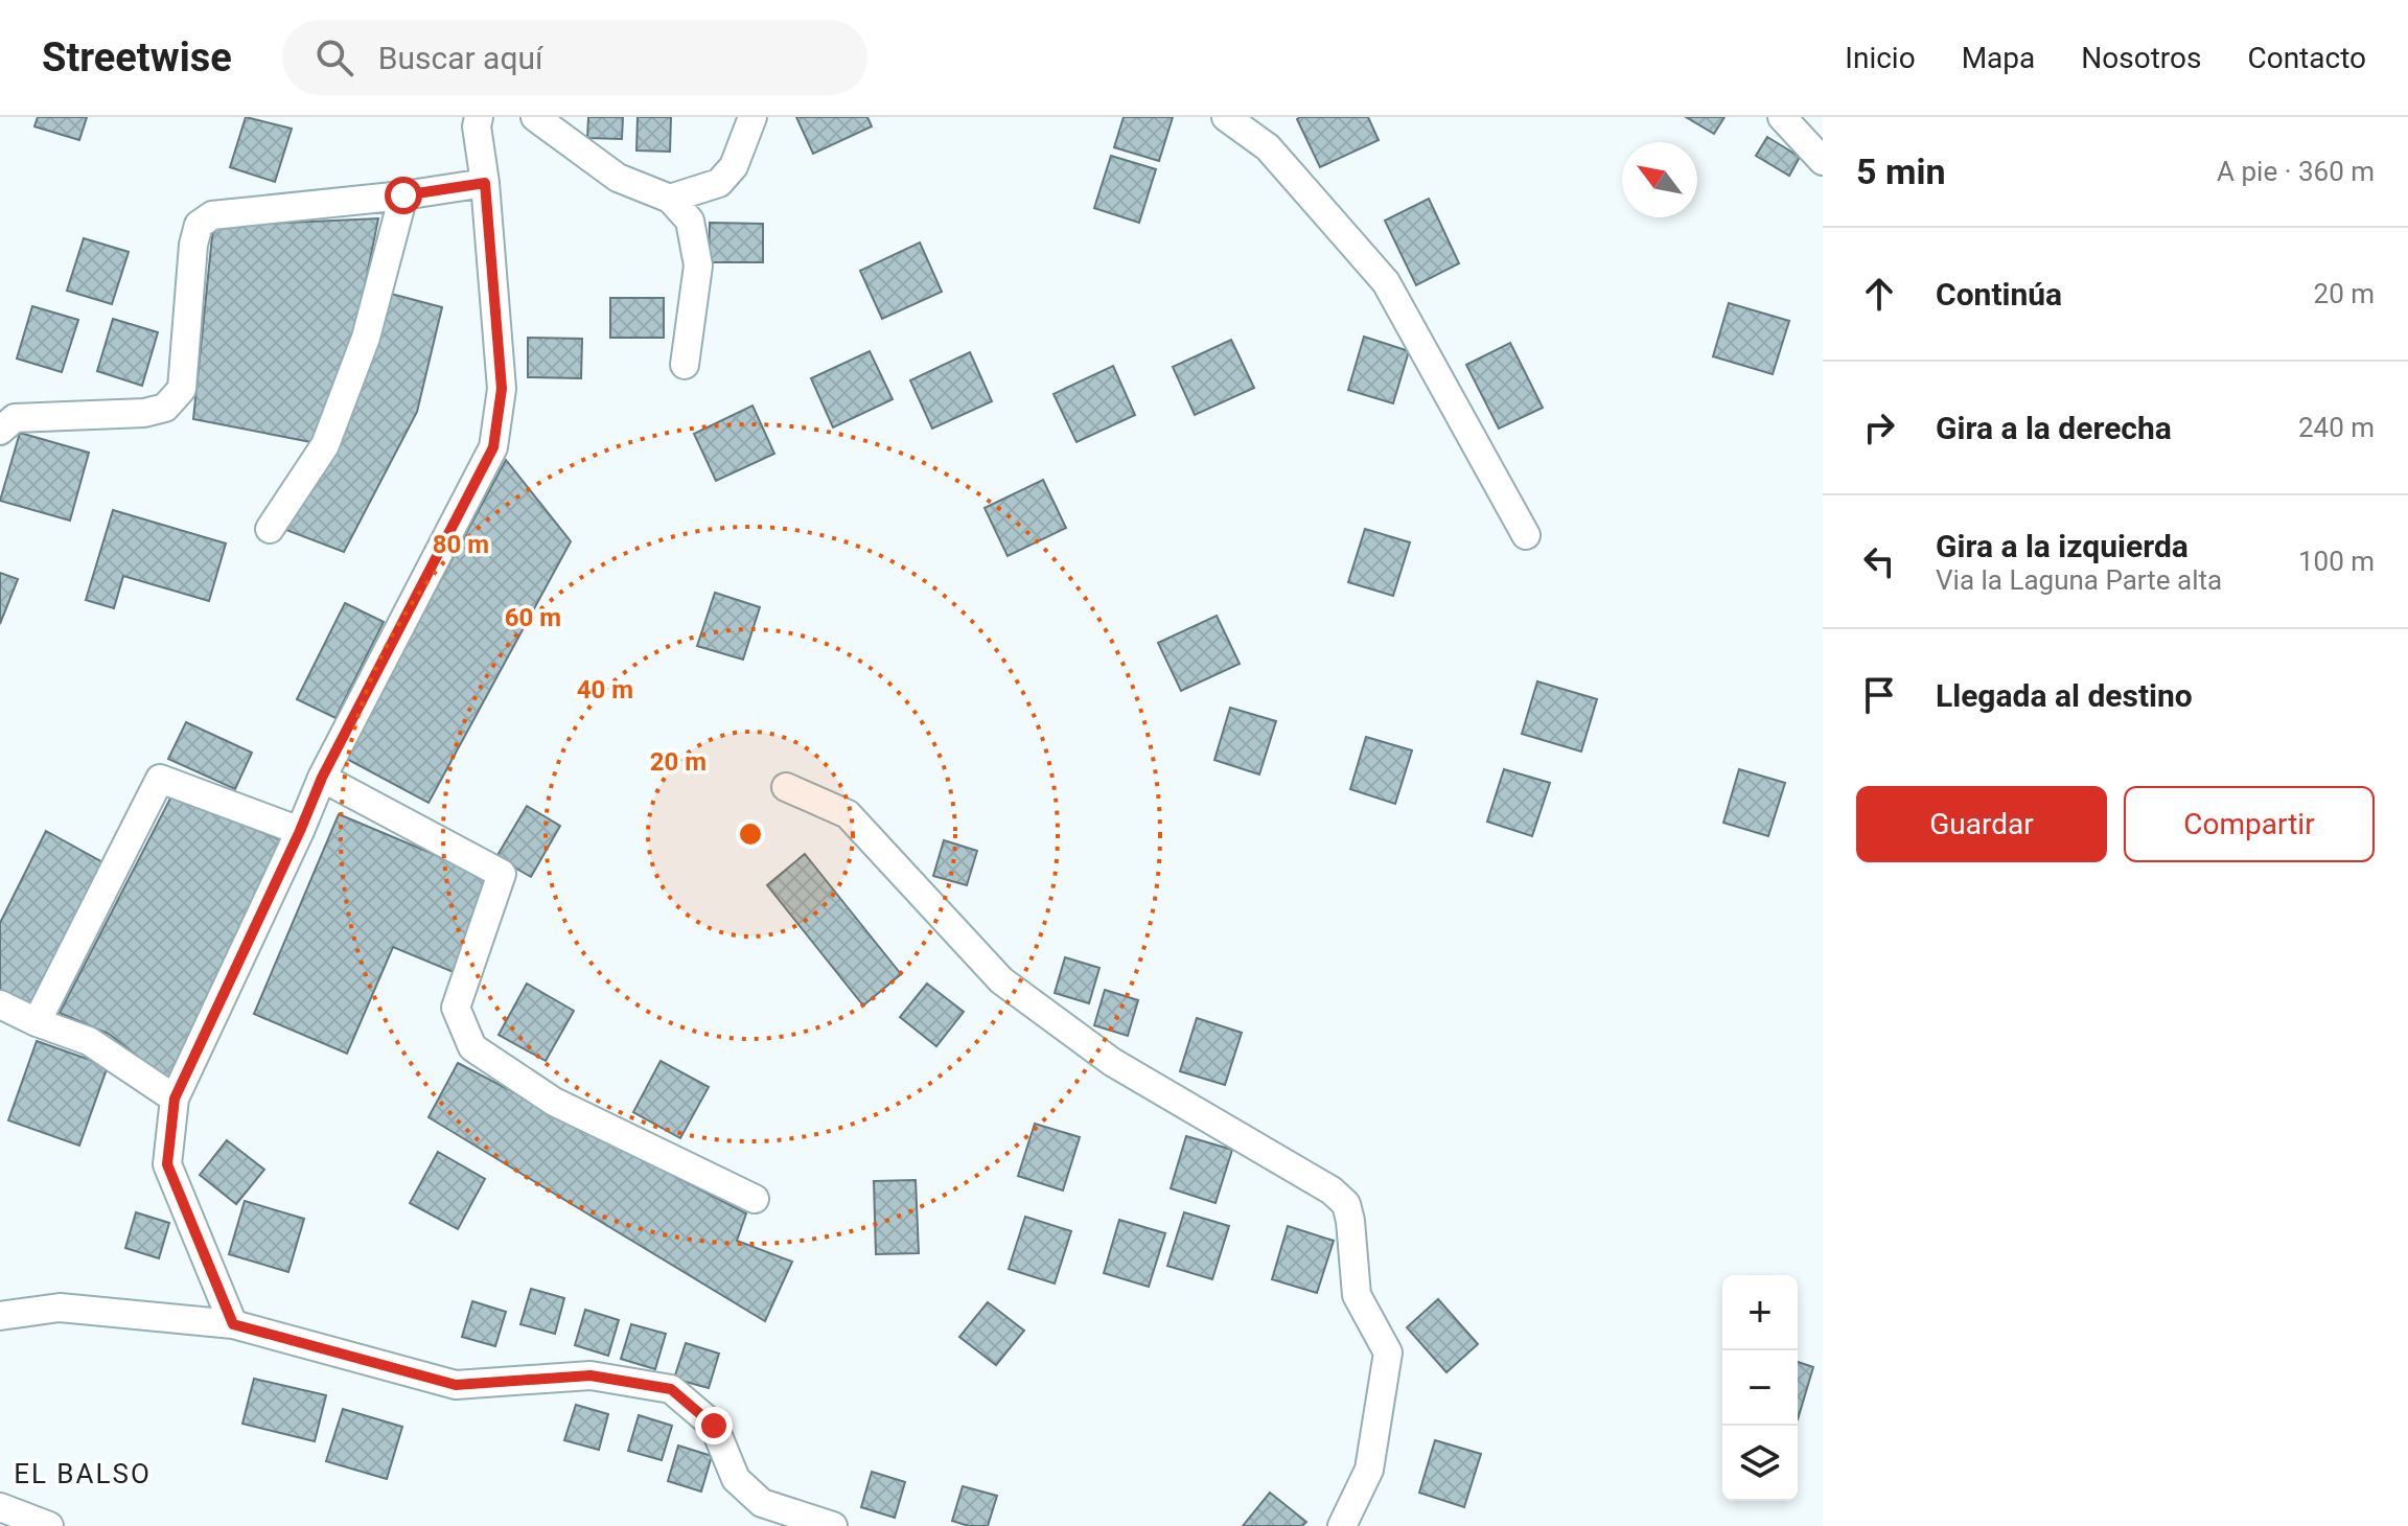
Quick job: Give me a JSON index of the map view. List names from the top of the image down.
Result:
{
  "districts": ["EL BALSO"],
  "north": "top left",
  "page": {
    "header": "Streetwise",
    "search": "Buscar aquí",
    "nav": [
      "Inicio",
      "Mapa",
      "Nosotros",
      "Contacto"
    ],
    "heading": ["5 min", "A pie · 360 m"],
    "list": [
      ["Continúa", "20 m"],
      ["Gira a la derecha", "240 m"],
      ["Gira a la izquierda", "Via la Laguna Parte alta", "100 m"],
      "Llegada al destino"
    ],
    "buttons": ["Guardar", "Compartir"],
    "map_buttons": ["+", "−"]
  },
  "rings": [
    "80 m",
    "60 m",
    "40 m",
    "20 m"
  ]
}
